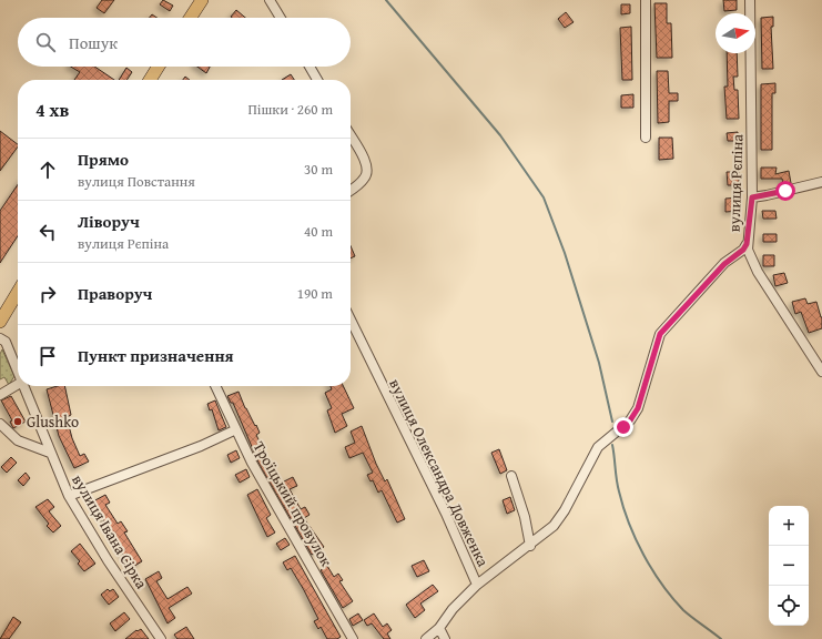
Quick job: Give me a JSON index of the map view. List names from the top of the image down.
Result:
{
  "streets": {
    "street": [
      "вулиця Рєпіна",
      "вулиця Олександра Довженка",
      "Троїцький провулок",
      "вулиця Івана Сірка"
    ]
  },
  "places": ["Glushko"],
  "north": "right",
  "page": {
    "search": "Пошук",
    "heading": ["4 хв", "Пішки · 260 m"],
    "list": [
      ["Прямо", "вулиця Повстання", "30 m"],
      ["Ліворуч", "вулиця Рєпіна", "40 m"],
      ["Праворуч", "190 m"],
      "Пункт призначення"
    ],
    "map_buttons": ["+", "−"]
  }
}
